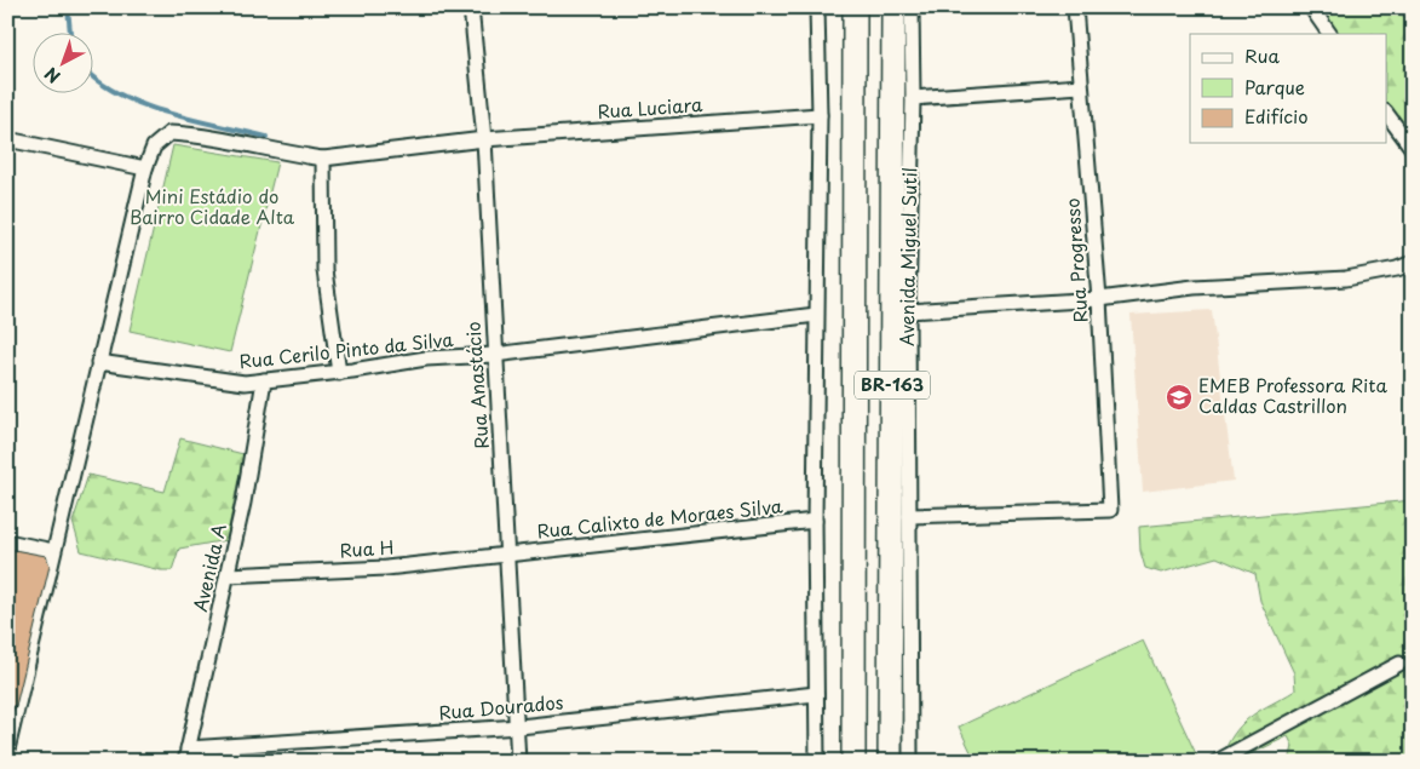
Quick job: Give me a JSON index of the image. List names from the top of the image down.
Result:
{
  "streets": {
    "main road": ["Avenida Miguel Sutil", "BR-163"],
    "street": [
      "Rua Luciara",
      "Rua Progresso",
      "Rua Cerilo Pinto da Silva",
      "Rua Anastácio",
      "Rua Calixto de Moraes Silva",
      "Rua H",
      "Avenida A",
      "Rua Dourados"
    ]
  },
  "crossings": [
    ["Rua Luciara", "Rua Cerilo Pinto da Silva"],
    ["Rua Luciara", "Rua Anastácio"],
    ["Avenida Miguel Sutil", "Rua Progresso"],
    ["Rua Cerilo Pinto da Silva", "Rua Anastácio"],
    ["Rua Cerilo Pinto da Silva", "Avenida A"],
    ["Rua Anastácio", "Rua Calixto de Moraes Silva"],
    ["Rua Anastácio", "Rua H"],
    ["Rua Anastácio", "Rua Dourados"],
    ["Rua Calixto de Moraes Silva", "Rua H"],
    ["Rua H", "Avenida A"],
    ["Avenida A", "Rua Dourados"]
  ],
  "parks": ["Mini Estádio do Bairro Cidade Alta"],
  "places": {
    "school or university": ["EMEB Professora Rita Caldas Castrillon"]
  },
  "legend": ["Rua", "Parque", "Edifício"],
  "north": "bottom left"
}
